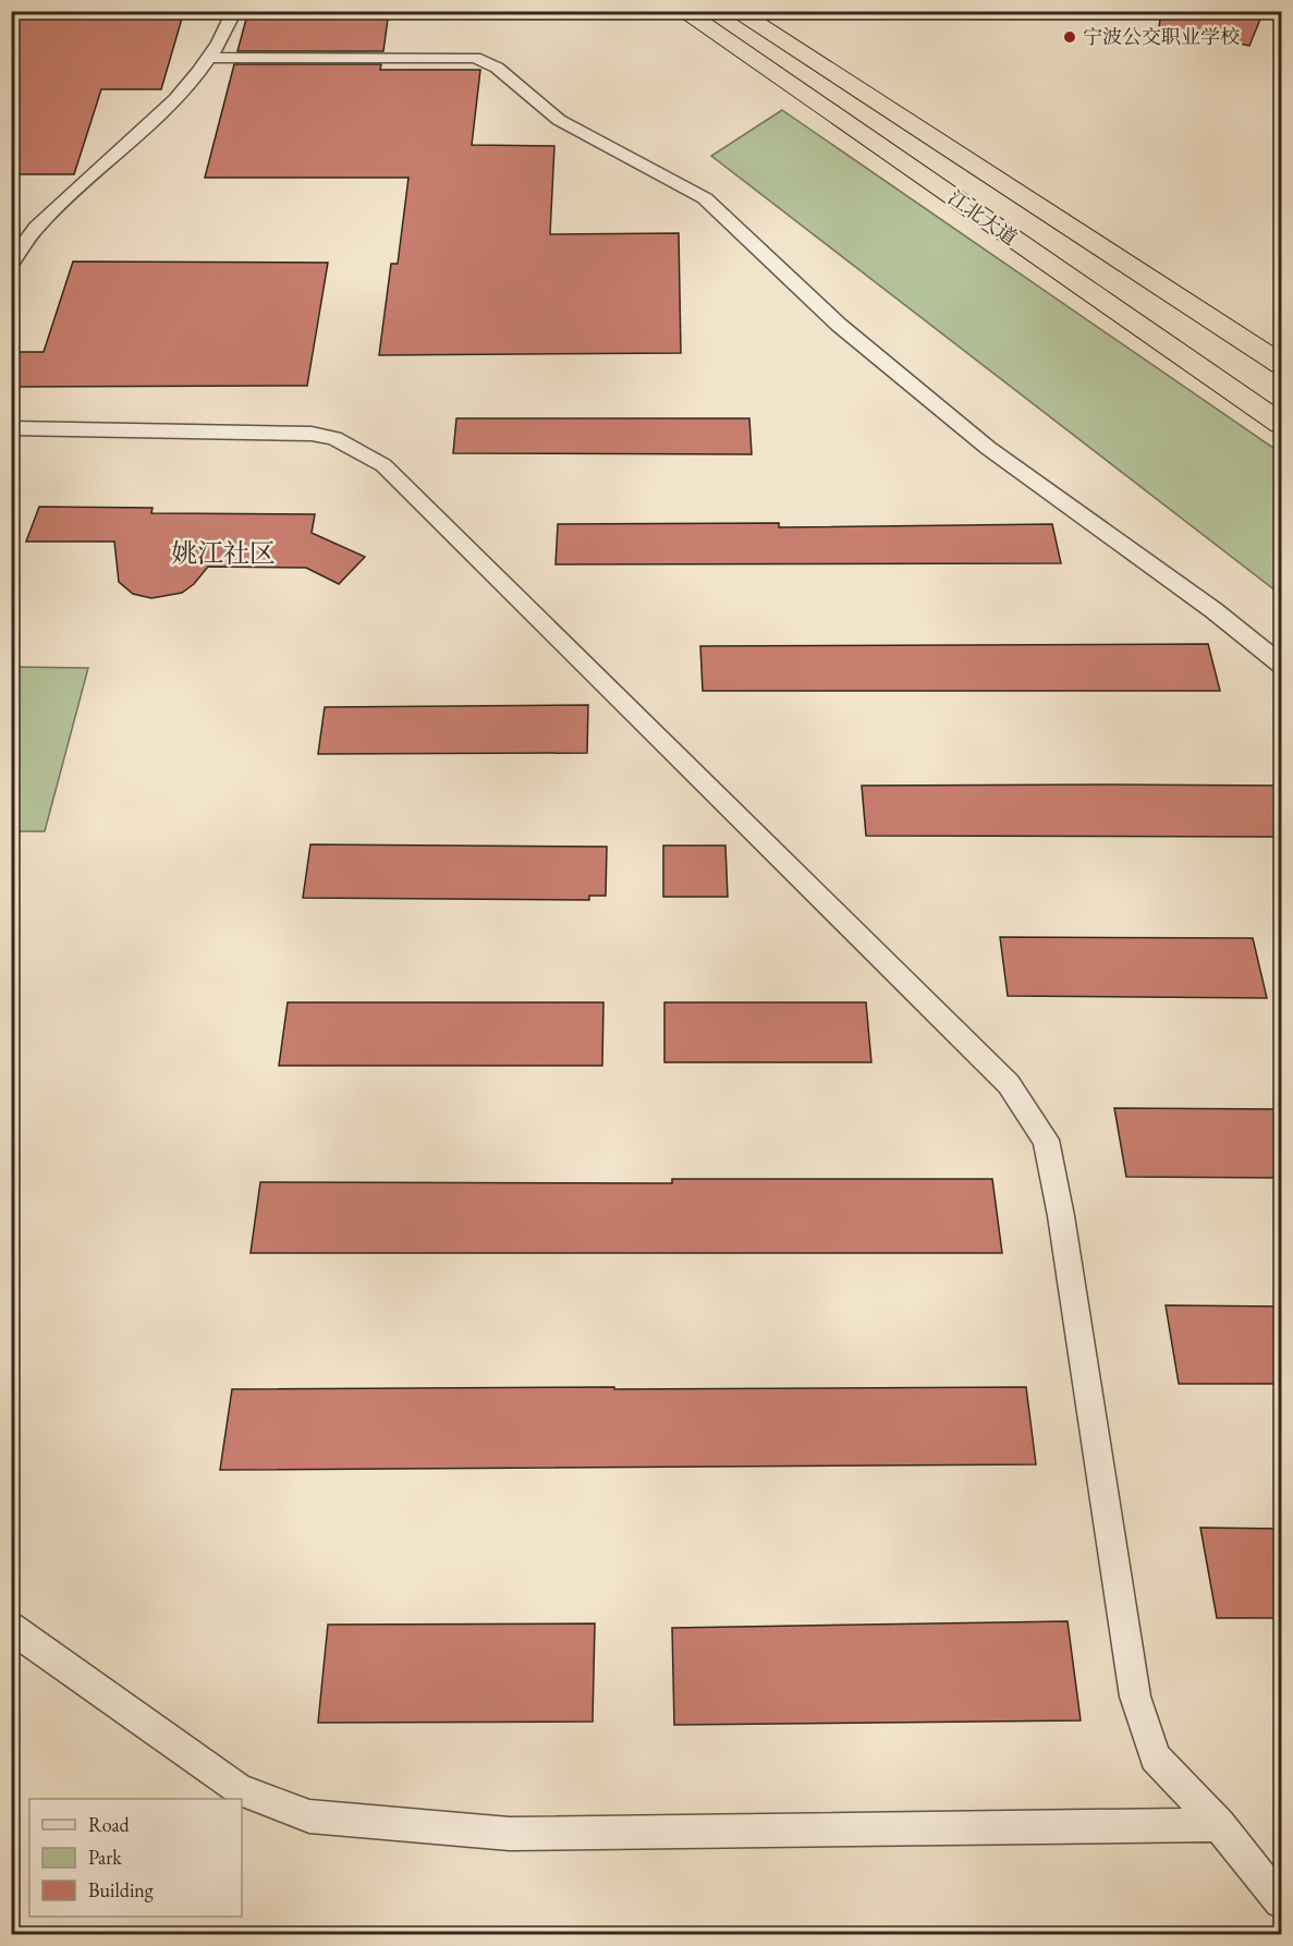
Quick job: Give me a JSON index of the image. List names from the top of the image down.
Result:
{
  "streets": {
    "main road": ["江北大道"]
  },
  "districts": ["姚江社区"],
  "places": ["宁波公交职业学校"],
  "legend": ["Road", "Park", "Building"]
}
